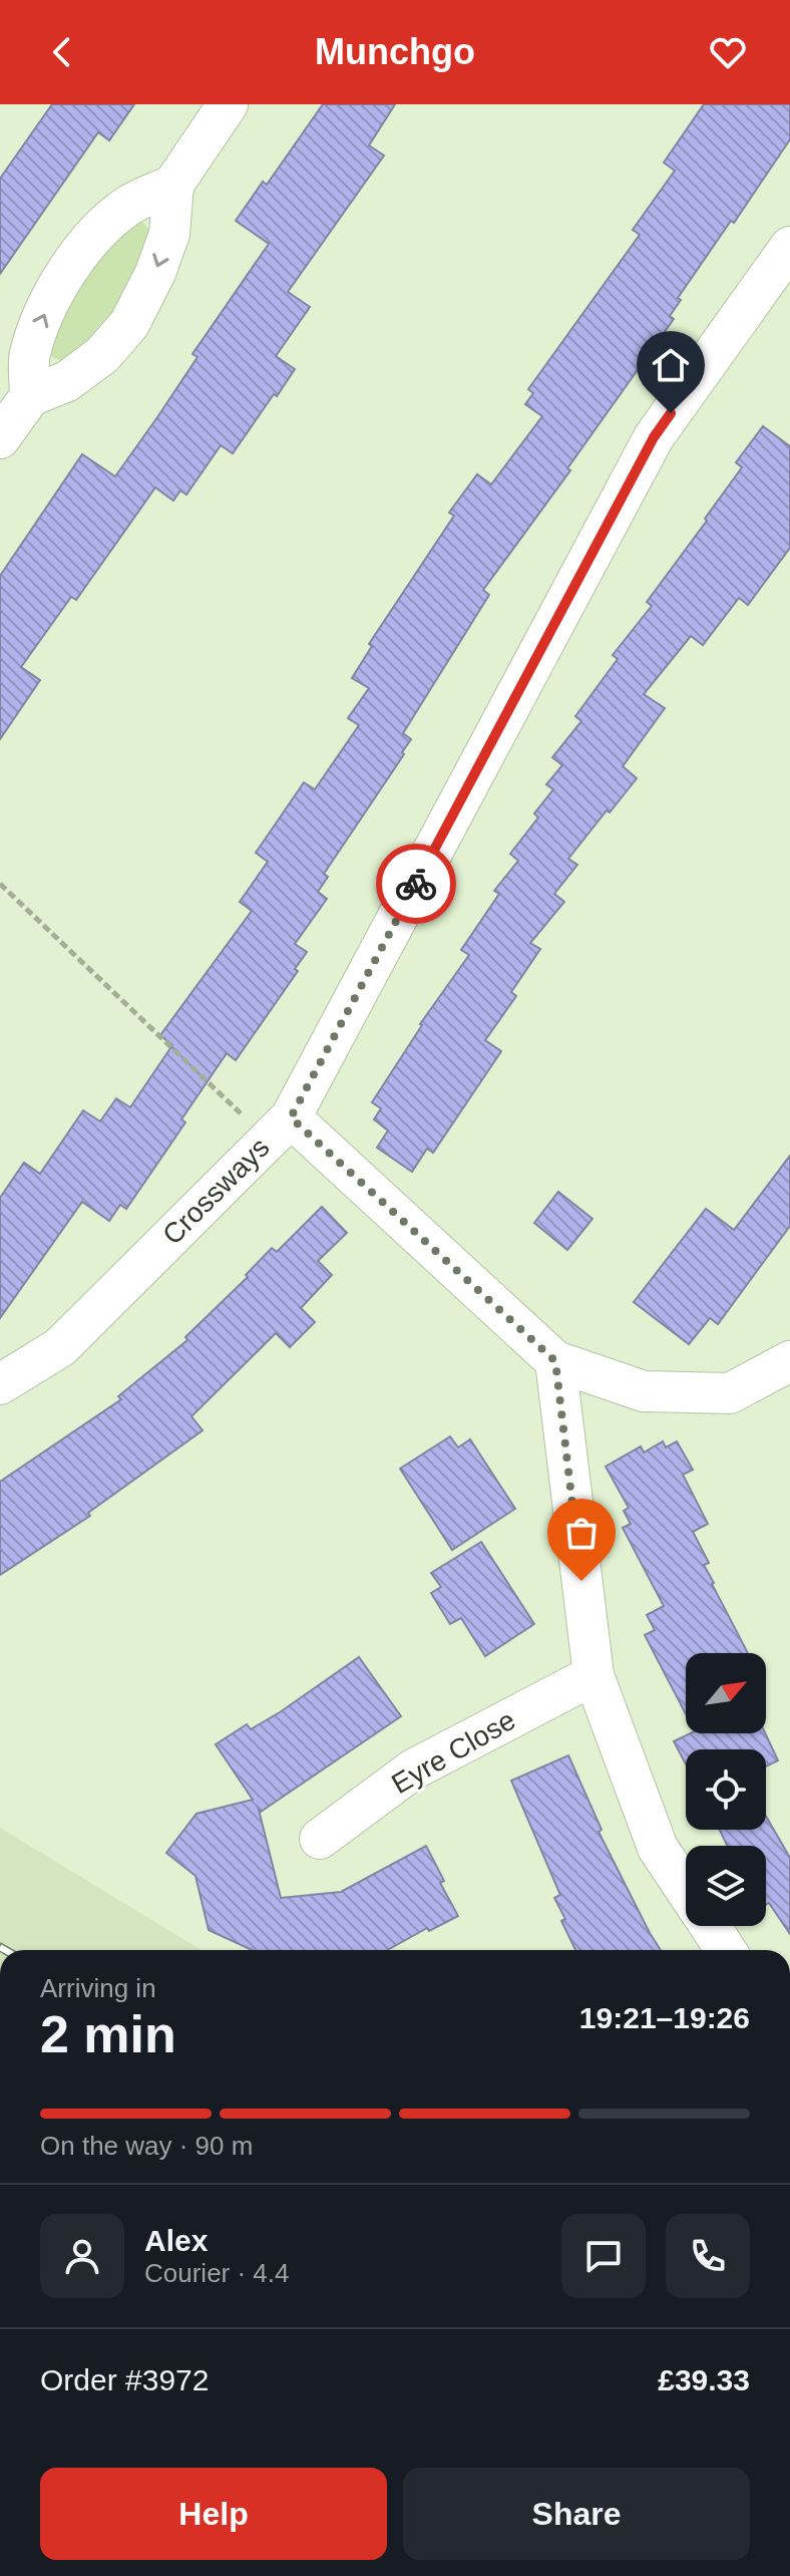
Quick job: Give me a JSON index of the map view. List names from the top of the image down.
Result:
{
  "streets": {
    "street": ["Crossways", "Eyre Close"]
  },
  "north": "top right",
  "page": {
    "header": "Munchgo",
    "heading": ["2 min", "Arriving in", "19:21–19:26"],
    "panel": [
      "Alex",
      "Courier · 4.4",
      "Order #3972",
      "£39.33"
    ],
    "bar": "On the way · 90 m",
    "buttons": ["Help", "Share"]
  }
}
